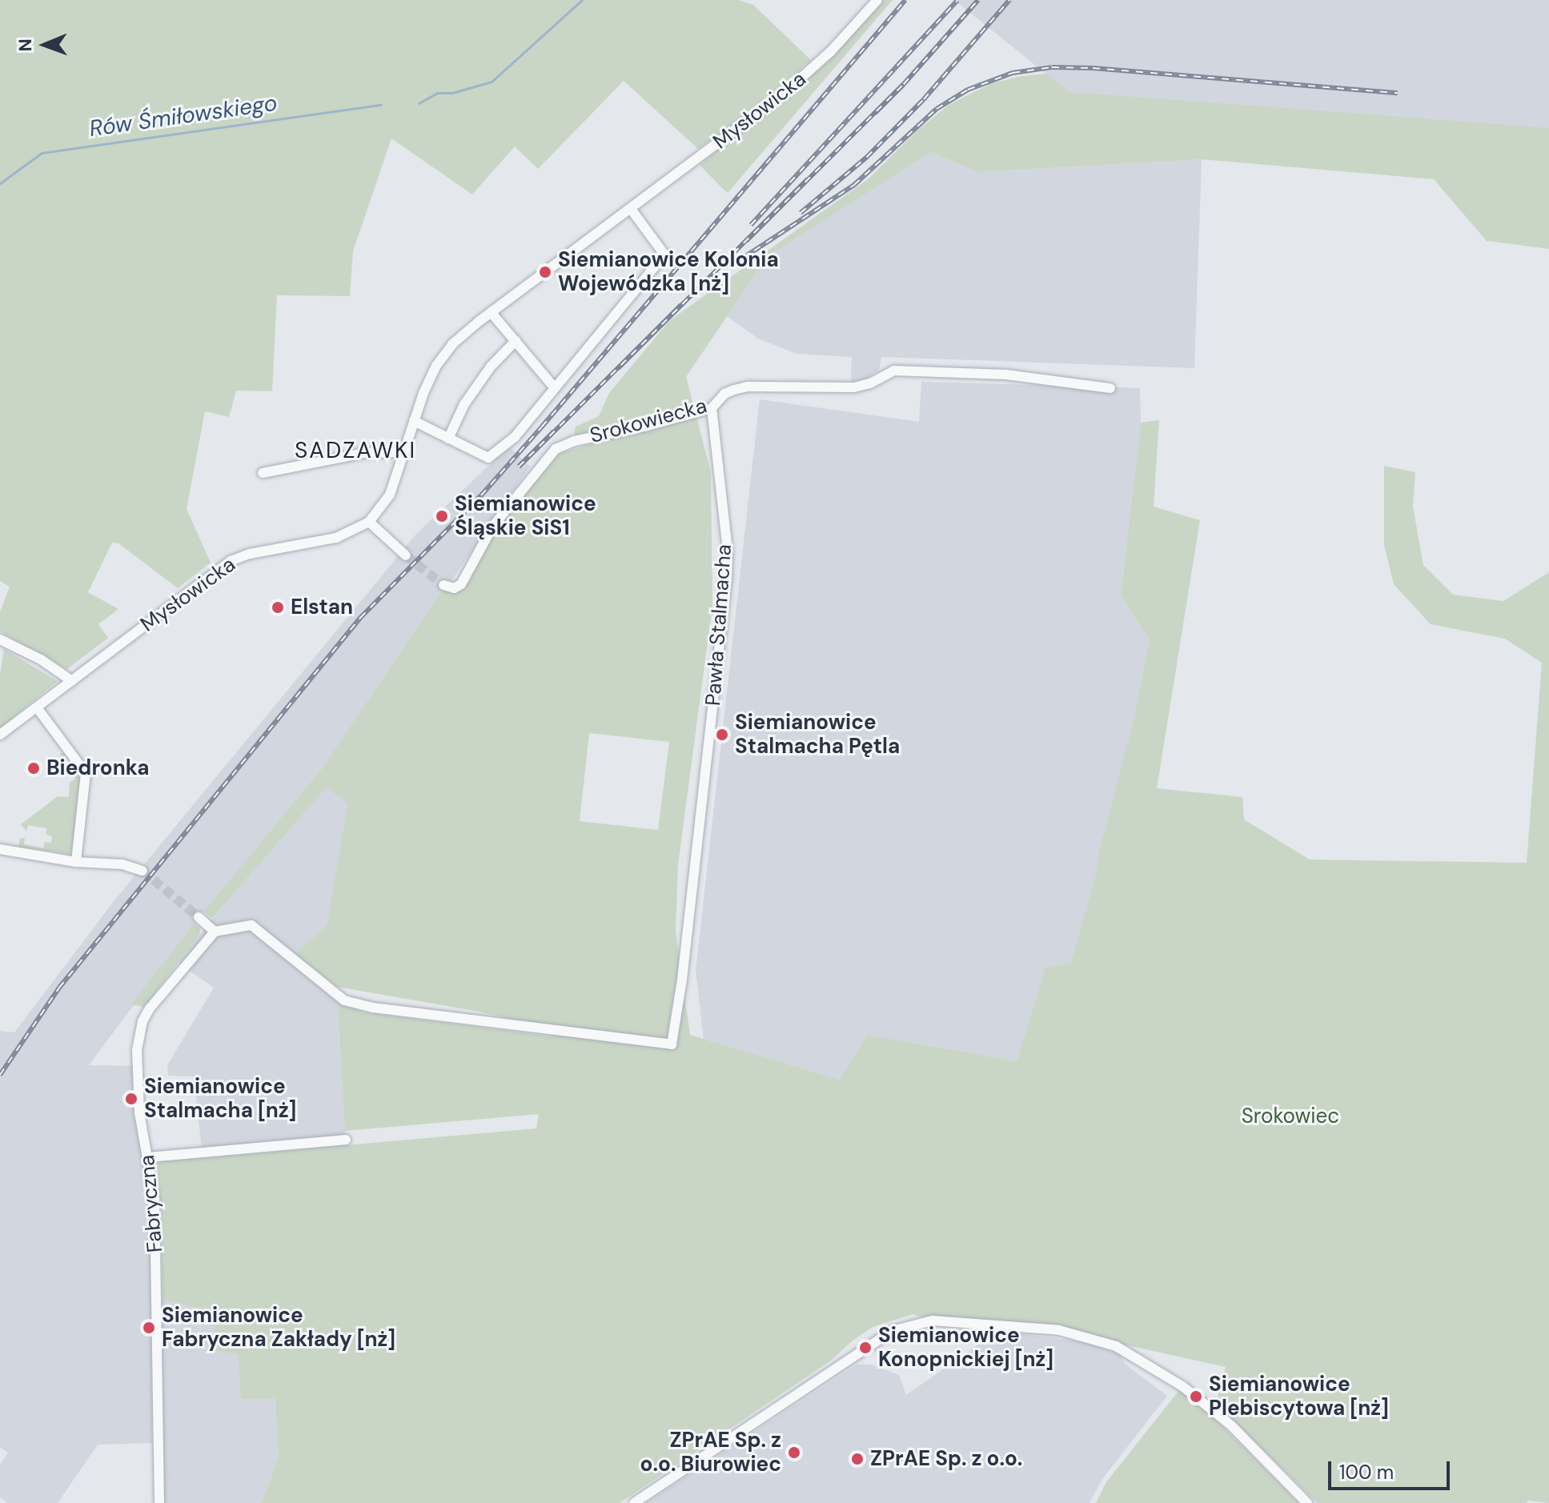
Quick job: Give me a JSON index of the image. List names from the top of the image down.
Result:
{
  "streets": {
    "street": [
      "Mysłowicka",
      "Srokowiecka",
      "Pawła Stalmacha",
      "Fabryczna"
    ]
  },
  "crossings": [
    ["Srokowiecka", "Pawła Stalmacha"],
    ["Pawła Stalmacha", "Fabryczna"]
  ],
  "districts": ["SADZAWKI"],
  "water": ["Rów Śmiłowskiego"],
  "parks": ["Srokowiec"],
  "places": [
    "Siemianowice Kolonia Wojewódzka [nż]",
    "Siemianowice Śląskie SiS1",
    "Elstan",
    "Siemianowice Stalmacha Pętla",
    "Biedronka",
    "Siemianowice Stalmacha [nż]",
    "Siemianowice Fabryczna Zakłady [nż]",
    "Siemianowice Konopnickiej [nż]",
    "Siemianowice Plebiscytowa [nż]",
    "ZPrAE Sp. z o.o. Biurowiec",
    "ZPrAE Sp. z o.o."
  ],
  "scale_bar": "100 m",
  "north": "left"
}
